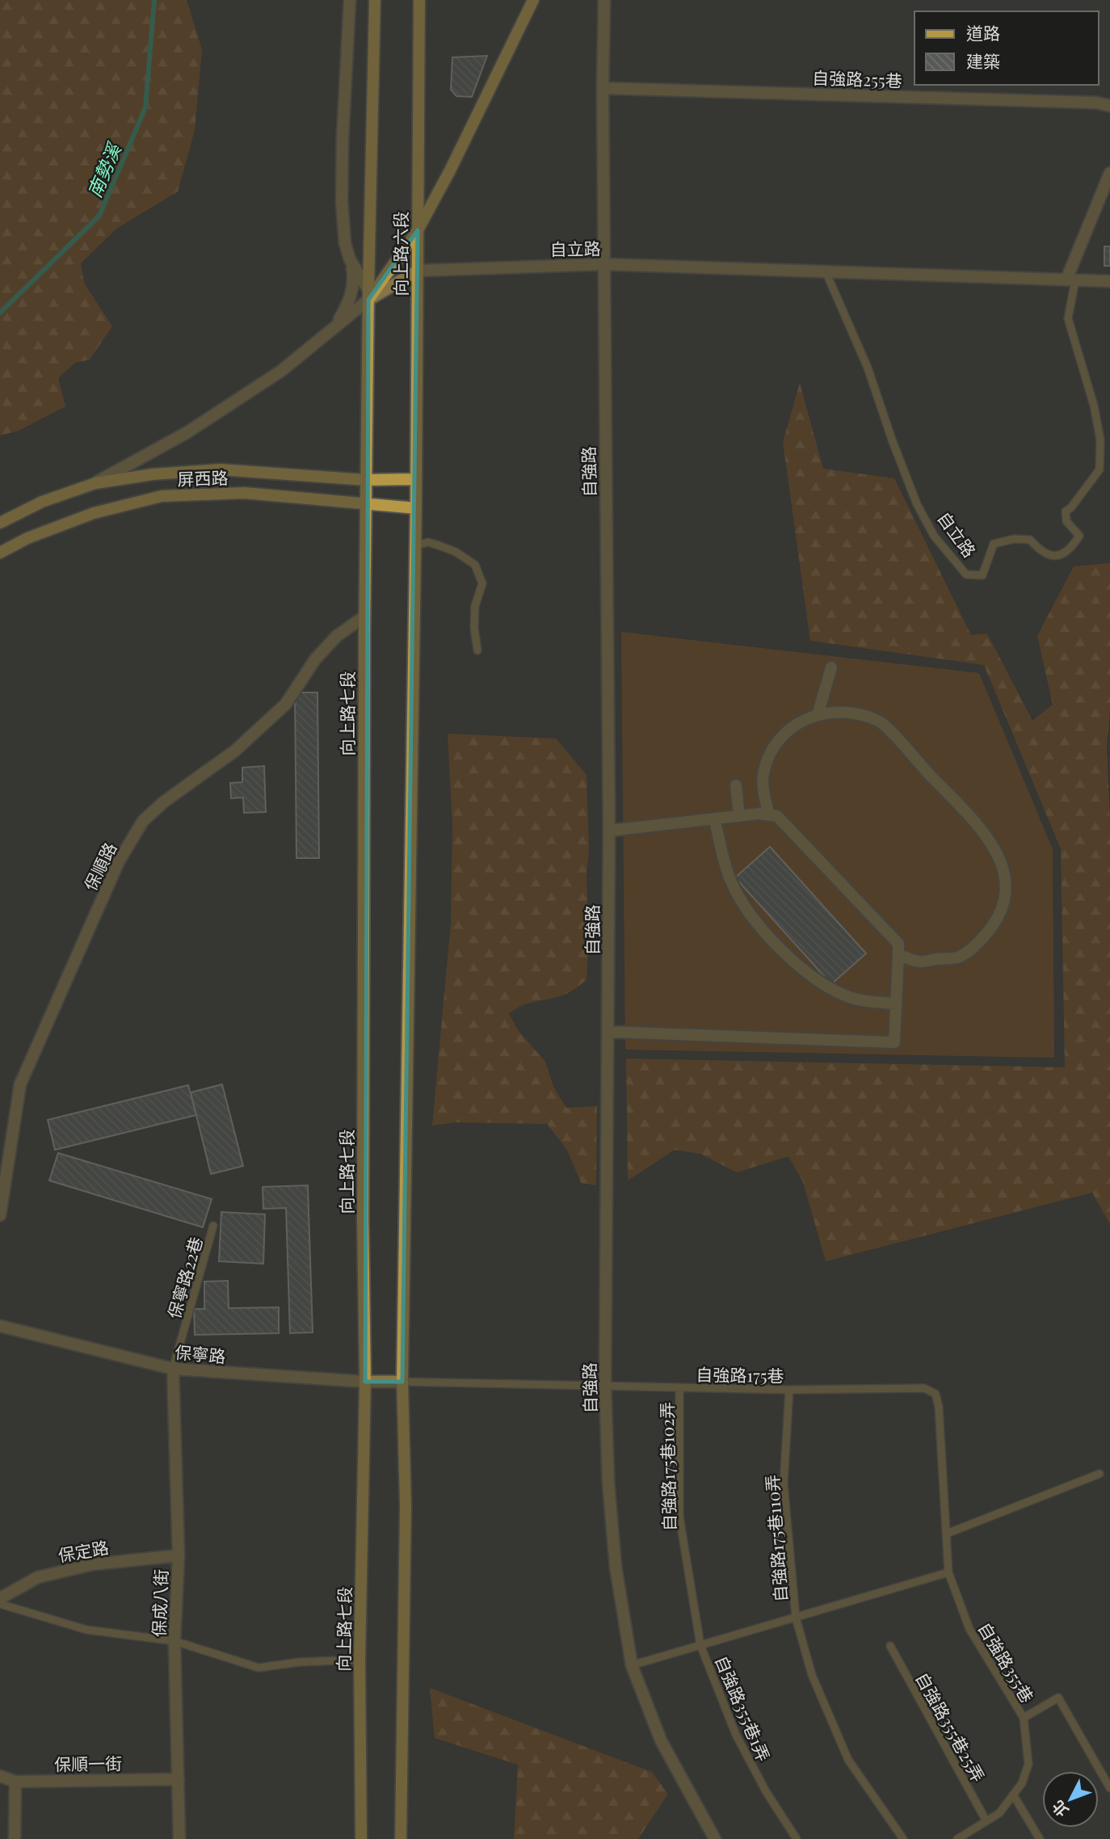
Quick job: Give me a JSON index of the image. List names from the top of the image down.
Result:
{
  "streets": {
    "main road": ["向上路六段", "屏西路", "向上路七段"],
    "street": [
      "自強路255巷",
      "自立路",
      "自強路",
      "保順路",
      "保寧路",
      "保定路",
      "保成八街",
      "保順一街"
    ],
    "lane": [
      "保寧路22巷",
      "自強路175巷",
      "自強路175巷102弄",
      "自強路175巷110弄",
      "自強路355巷",
      "自強路355巷1弄",
      "自強路355巷25弄"
    ]
  },
  "crossings": [
    ["自強路255巷", "自強路"],
    ["自立路", "向上路六段"],
    ["自立路", "自強路"],
    ["自立路", "屏西路"],
    ["向上路六段", "屏西路"],
    ["向上路六段", "向上路七段"],
    ["自強路", "自強路175巷"],
    ["屏西路", "向上路七段"],
    ["向上路七段", "保順路"],
    ["向上路七段", "保寧路"],
    ["保寧路22巷", "保寧路"],
    ["保寧路22巷", "保成八街"],
    ["保寧路", "自強路175巷"],
    ["保寧路", "保成八街"],
    ["自強路175巷", "自強路175巷102弄"],
    ["自強路175巷", "自強路175巷110弄"],
    ["自強路175巷", "自強路355巷"],
    ["自強路175巷102弄", "自強路355巷1弄"],
    ["保定路", "保成八街"],
    ["保成八街", "保順一街"],
    ["自強路355巷", "自強路355巷25弄"]
  ],
  "water": ["南勢溪"],
  "legend": ["道路", "建築"],
  "north": "bottom left"
}
